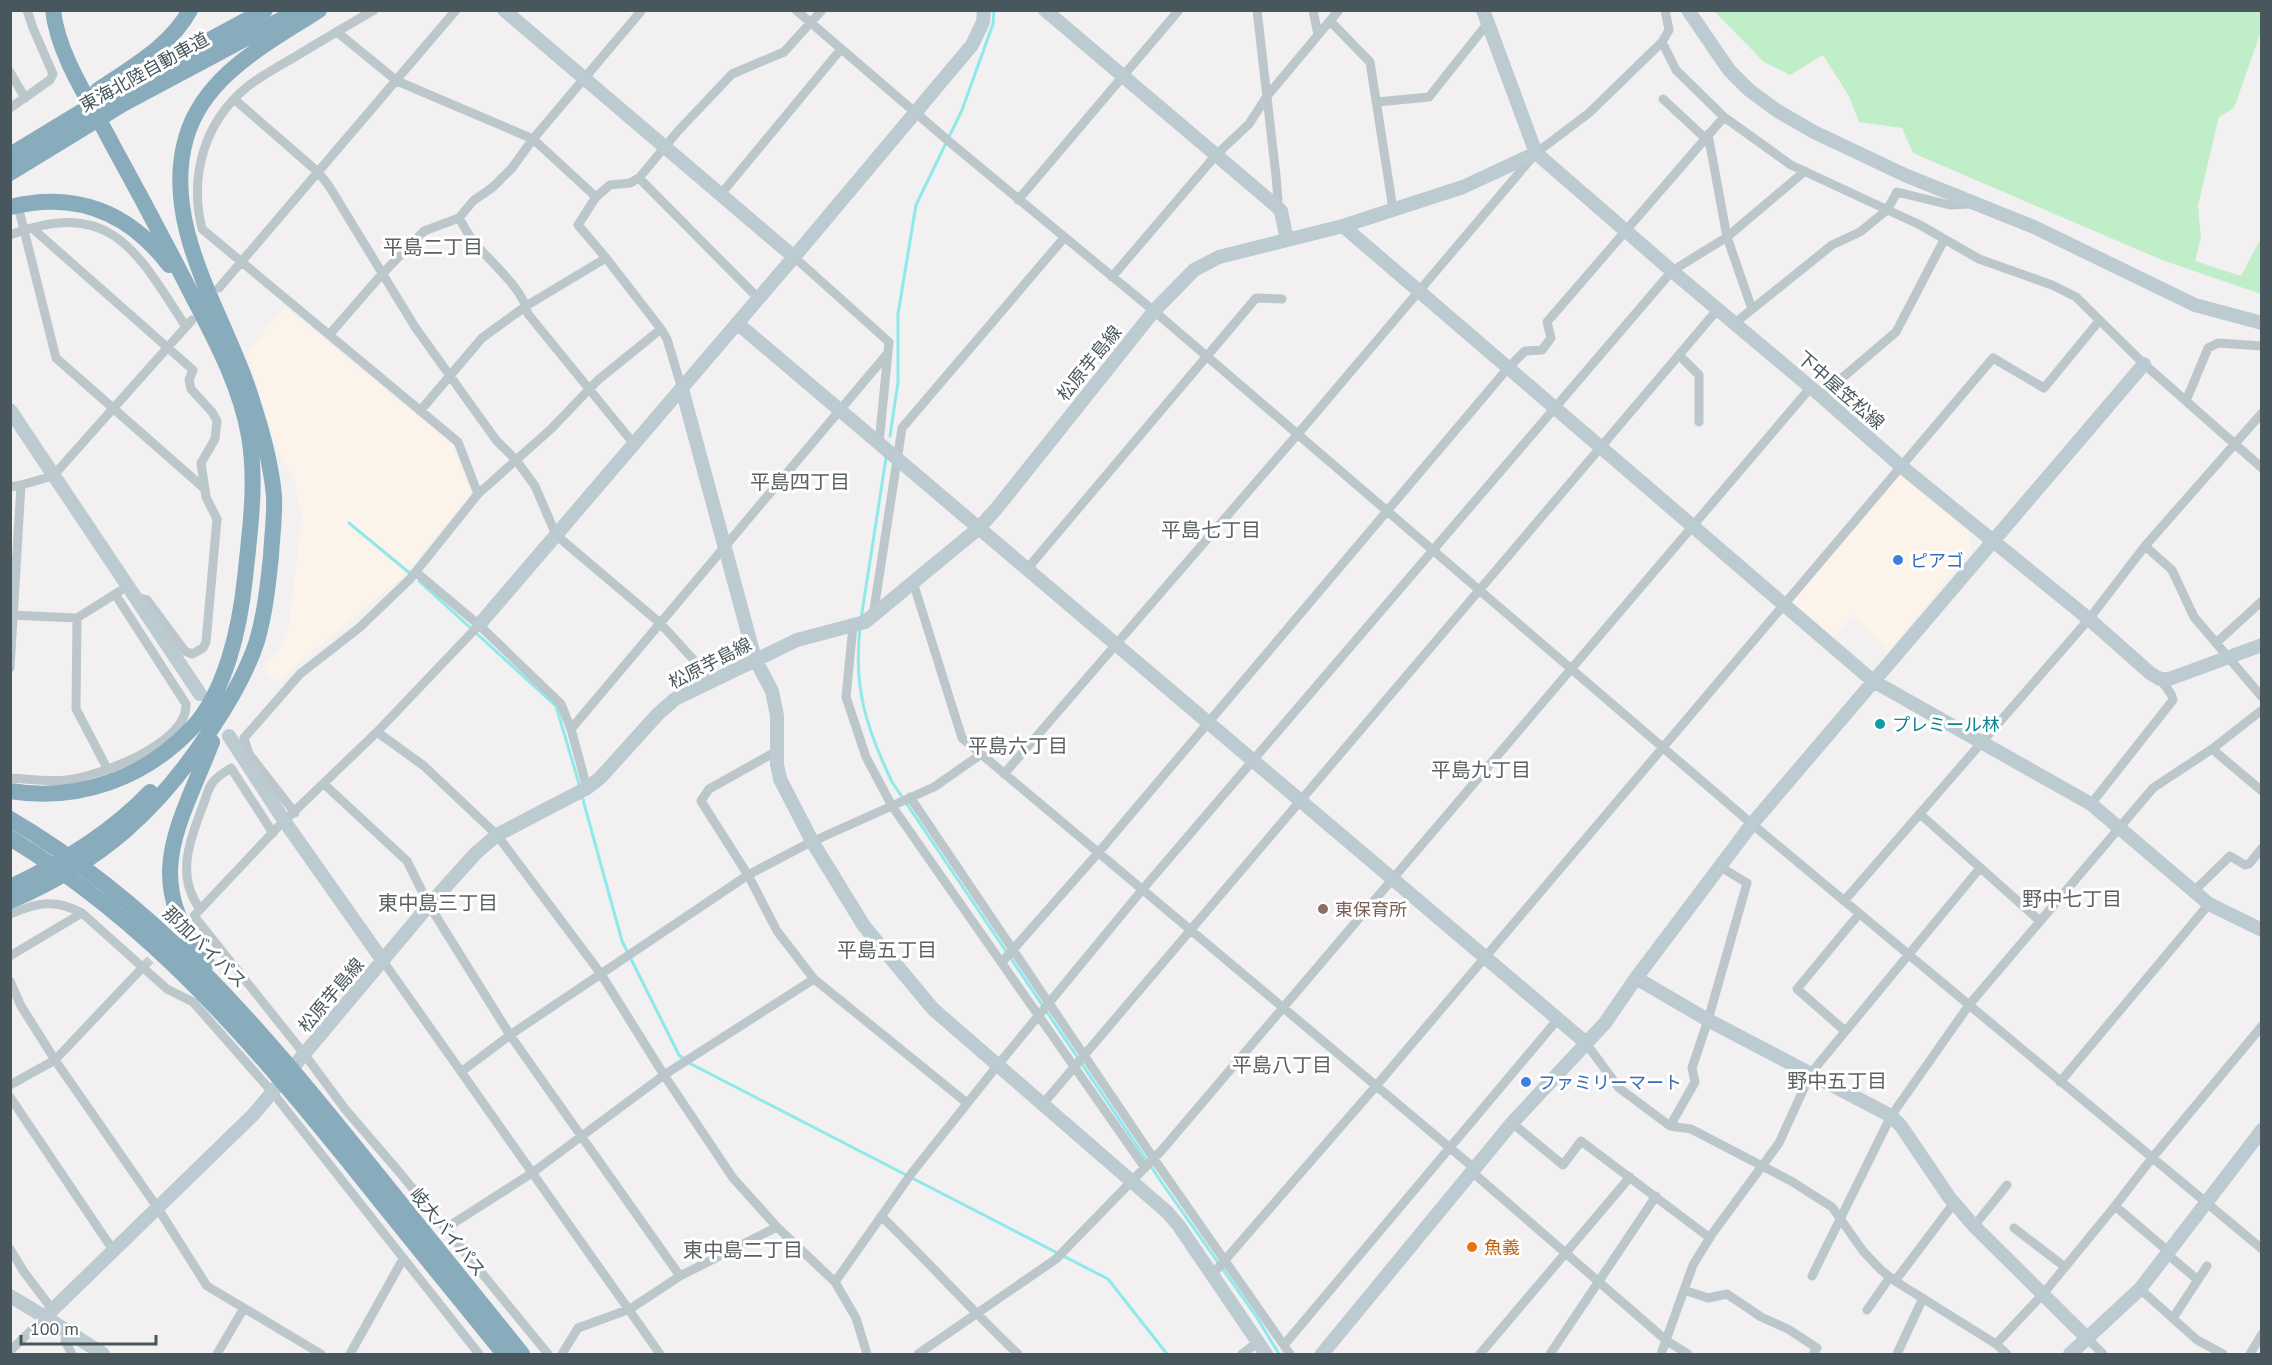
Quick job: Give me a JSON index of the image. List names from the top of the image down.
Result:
{
  "streets": {
    "highway": ["東海北陸自動車道", "那加バイパス", "岐大バイパス"],
    "street": ["松原芋島線", "下中屋笠松線"]
  },
  "crossings": [
    ["松原芋島線", "下中屋笠松線"],
    ["那加バイパス", "岐大バイパス"]
  ],
  "districts": [
    "平島二丁目",
    "平島四丁目",
    "平島七丁目",
    "平島六丁目",
    "平島九丁目",
    "野中七丁目",
    "東中島三丁目",
    "平島五丁目",
    "平島八丁目",
    "野中五丁目",
    "東中島二丁目"
  ],
  "places": [
    "ピアゴ",
    "プレミール林",
    "東保育所",
    "ファミリーマート",
    "魚義"
  ],
  "scale_bar": "100 m"
}
